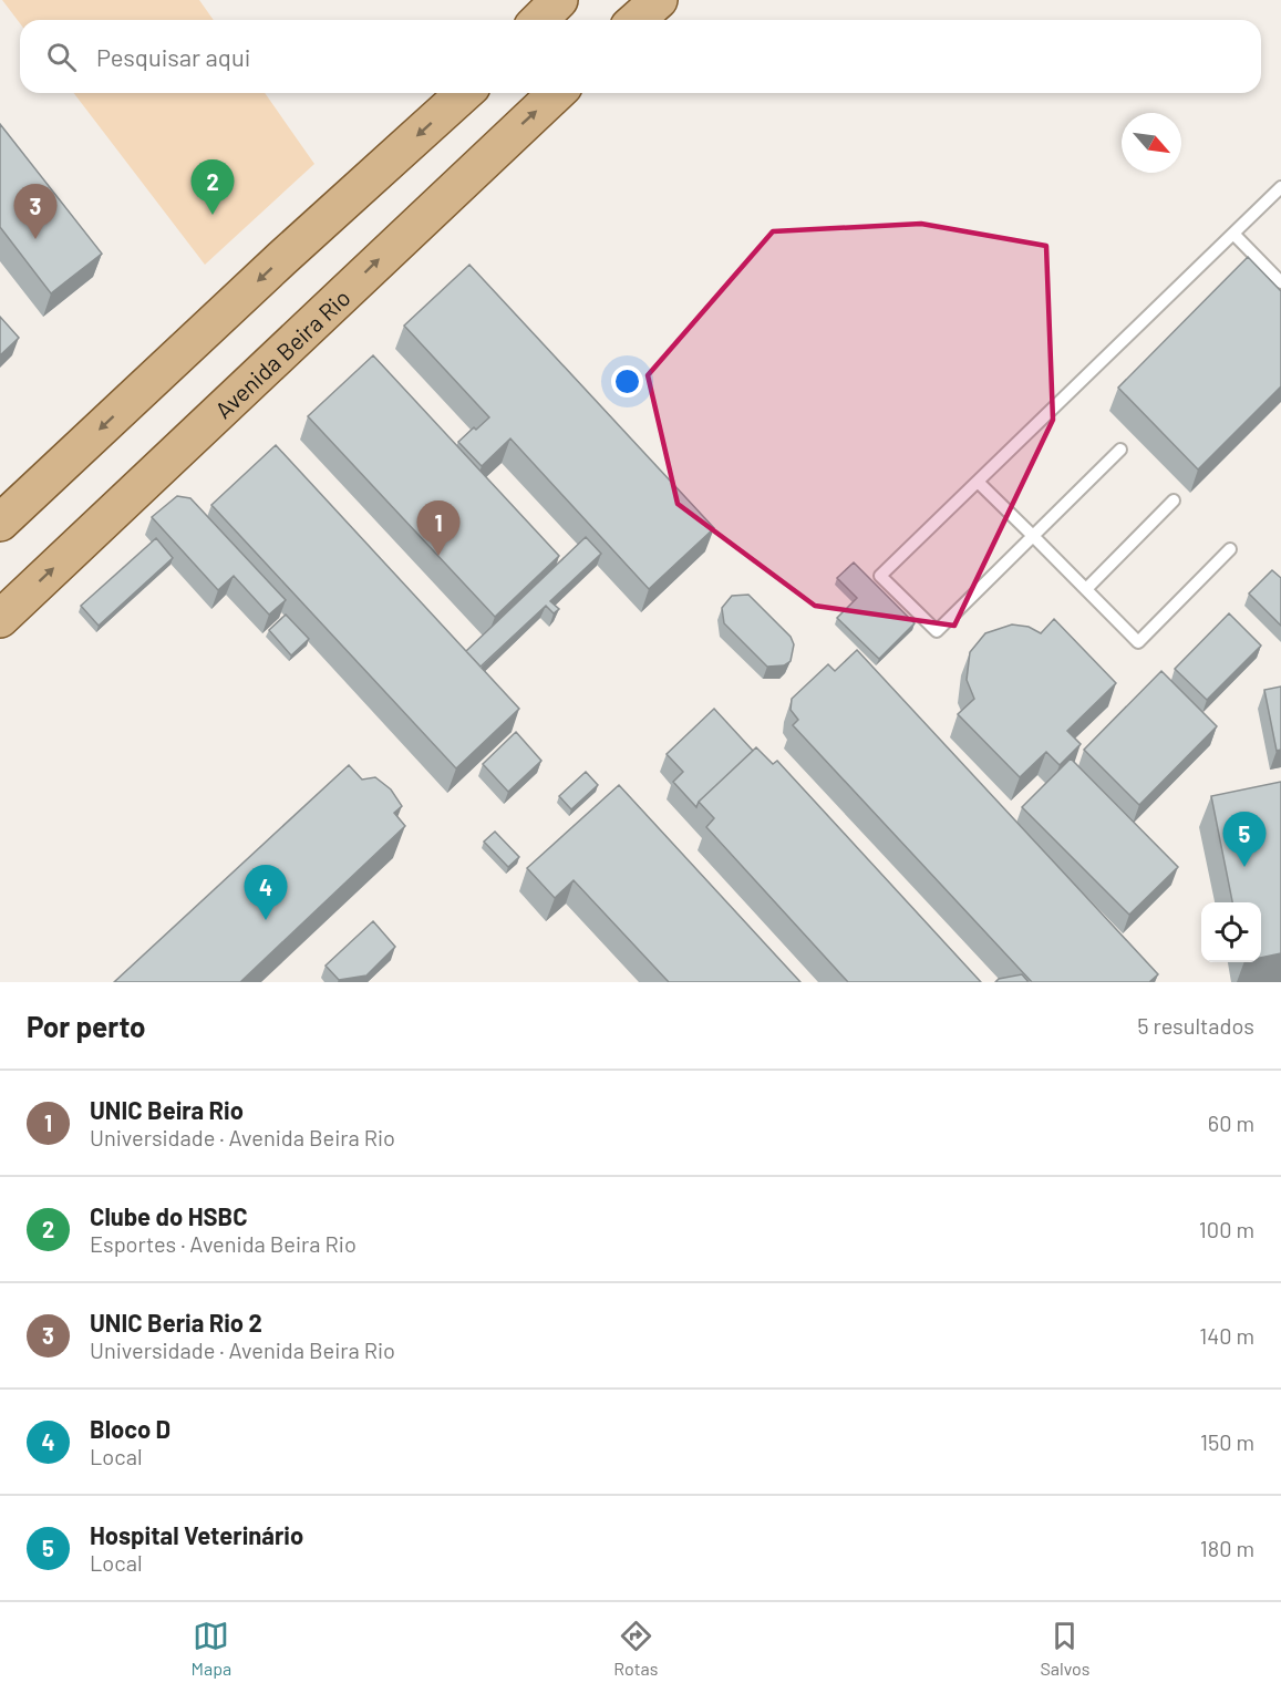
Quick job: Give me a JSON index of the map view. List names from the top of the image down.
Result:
{
  "streets": {
    "main road": ["Avenida Beira Rio"]
  },
  "north": "bottom right",
  "page": {
    "search": "Pesquisar aqui",
    "pins": [
      "2",
      "3",
      "1",
      "5",
      "4"
    ],
    "heading": ["Por perto", "5 resultados"],
    "list": [
      {
        "mark": "1",
        "name": "UNIC Beira Rio",
        "note": "Universidade · Avenida Beira Rio",
        "value": "60 m"
      },
      {
        "mark": "2",
        "name": "Clube do HSBC",
        "note": "Esportes · Avenida Beira Rio",
        "value": "100 m"
      },
      {
        "mark": "3",
        "name": "UNIC Beria Rio 2",
        "note": "Universidade · Avenida Beira Rio",
        "value": "140 m"
      },
      {
        "mark": "4",
        "name": "Bloco D",
        "note": "Local",
        "value": "150 m"
      },
      {
        "mark": "5",
        "name": "Hospital Veterinário",
        "note": "Local",
        "value": "180 m"
      }
    ],
    "nav": ["Mapa", "Rotas", "Salvos"]
  }
}
